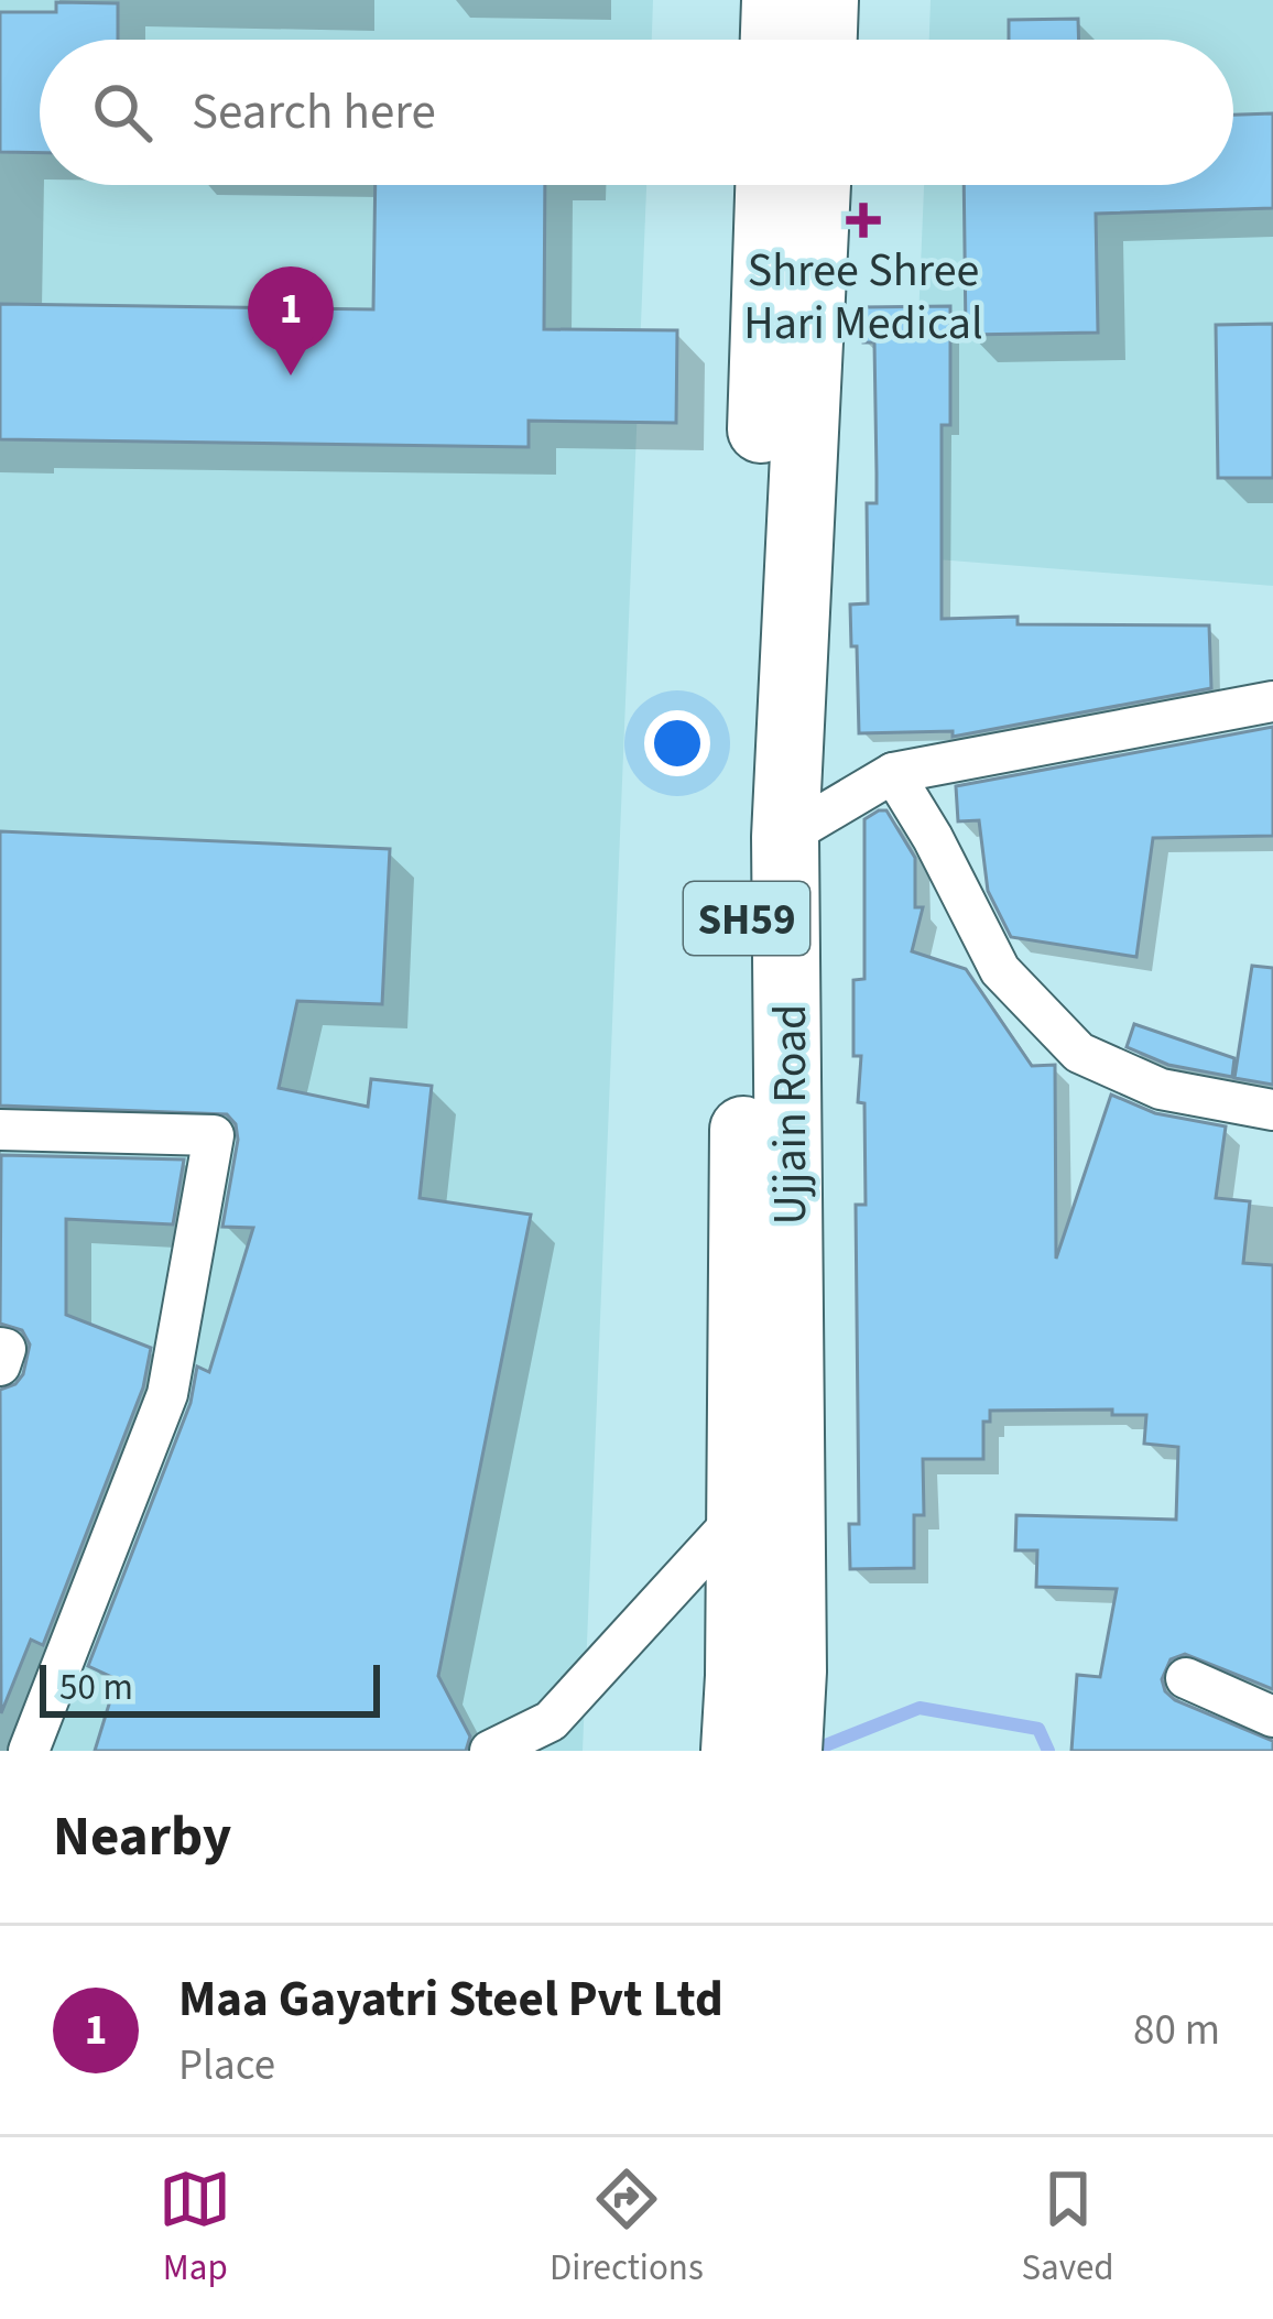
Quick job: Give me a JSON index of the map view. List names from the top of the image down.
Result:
{
  "streets": {
    "main road": ["SH59", "Ujjain Road"]
  },
  "places": {
    "health": ["Shree Shree Hari Medical"]
  },
  "scale_bar": "50 m",
  "page": {
    "search": "Search here",
    "pins": "1",
    "scale": "50 m",
    "heading": "Nearby",
    "list": [
      {
        "mark": "1",
        "name": "Maa Gayatri Steel Pvt Ltd",
        "note": "Place",
        "value": "80 m"
      }
    ],
    "nav": ["Map", "Directions", "Saved"]
  }
}
